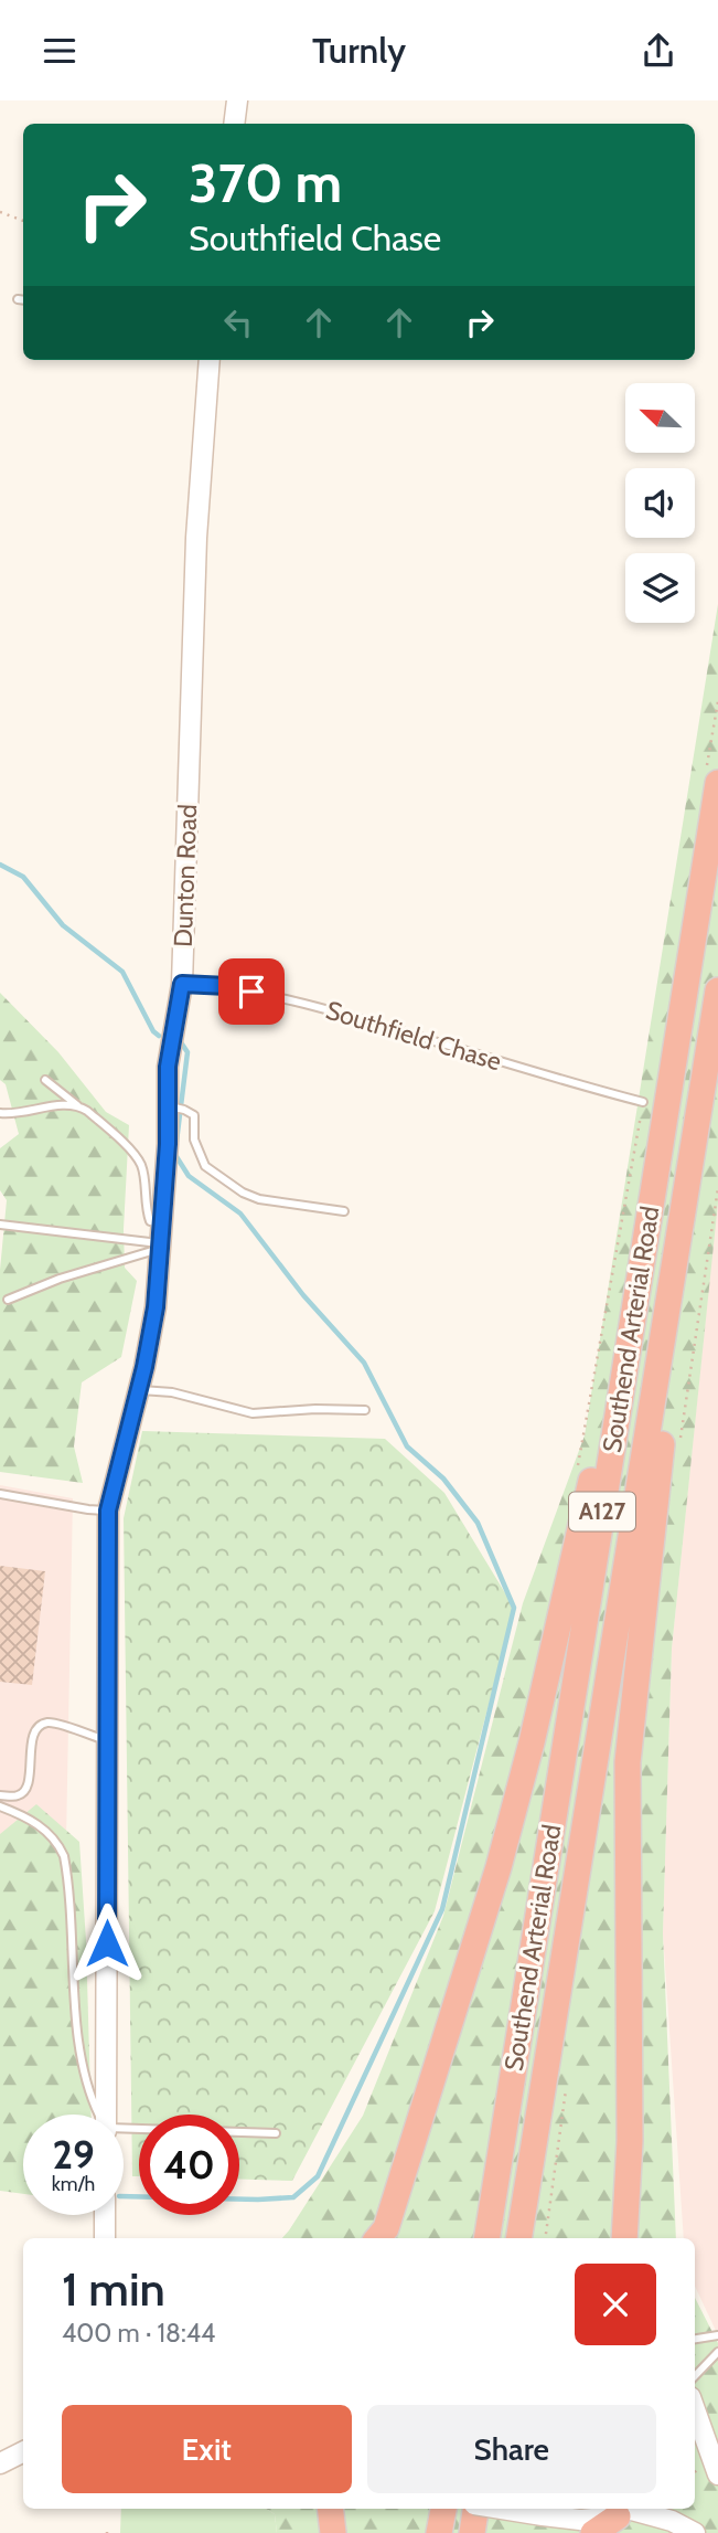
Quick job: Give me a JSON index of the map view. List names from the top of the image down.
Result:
{
  "streets": {
    "highway": ["Southend Arterial Road", "A127"],
    "street": ["Dunton Road"],
    "lane": ["Southfield Chase"]
  },
  "crossings": [
    ["Dunton Road", "Southfield Chase"],
    ["Southfield Chase", "Southend Arterial Road"]
  ],
  "north": "top left",
  "page": {
    "header": "Turnly",
    "turn": ["370 m", "Southfield Chase"],
    "speed": "29 km/h",
    "limit": "40",
    "heading": ["1 min", "400 m · 18:44"],
    "buttons": ["Exit", "Share"]
  }
}
